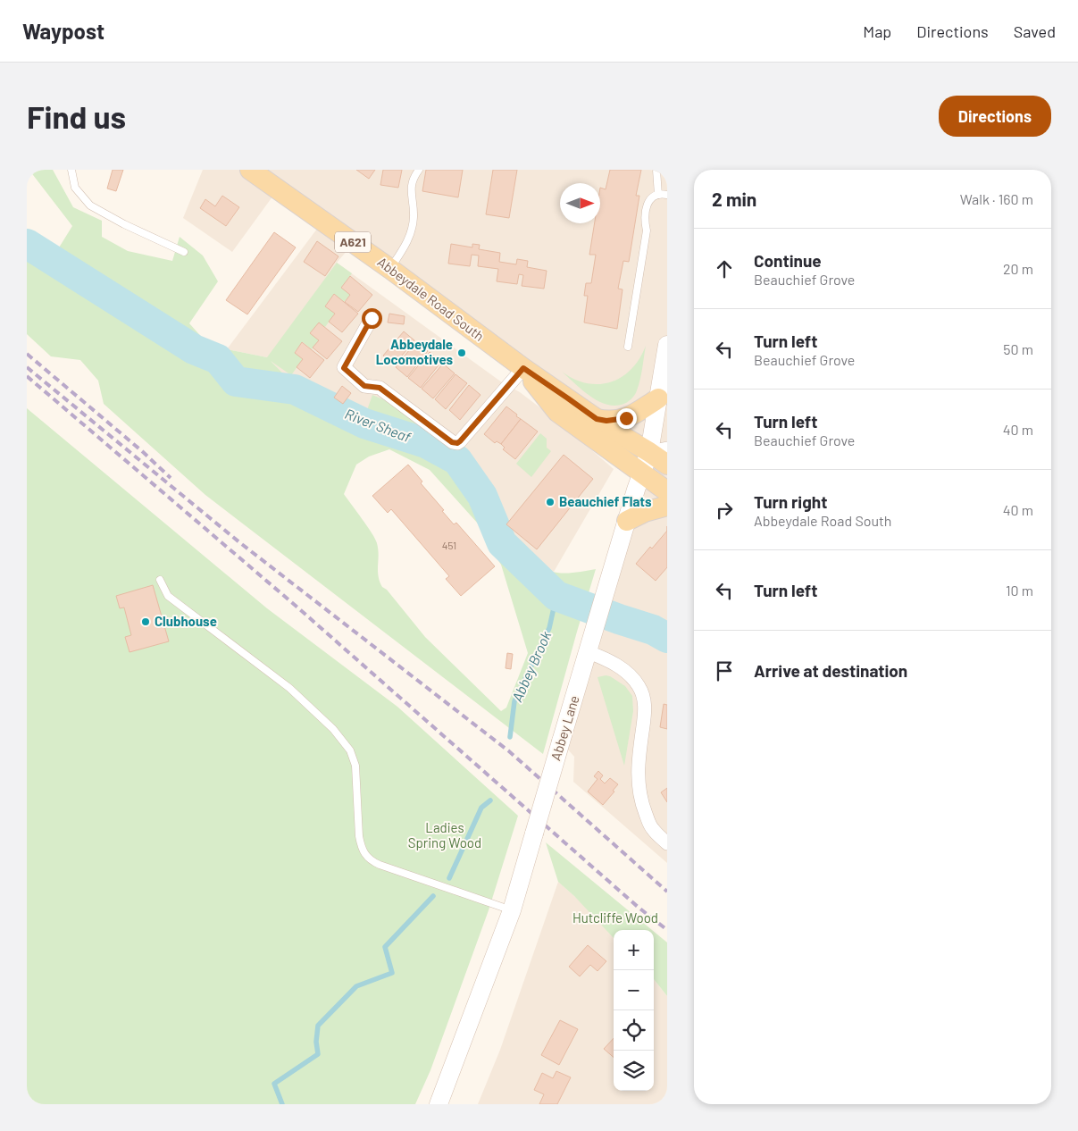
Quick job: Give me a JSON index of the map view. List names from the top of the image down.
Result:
{
  "streets": {
    "main road": ["A621", "Abbeydale Road South", "Abbey Lane"]
  },
  "crossings": [
    ["Abbeydale Road South", "Abbey Lane"]
  ],
  "water": ["River Sheaf", "Abbey Brook"],
  "parks": ["Ladies Spring Wood", "Hutcliffe Wood"],
  "places": ["Abbeydale Locomotives", "Beauchief Flats", "Clubhouse"],
  "house_numbers": ["451"],
  "north": "right",
  "page": {
    "header": "Waypost",
    "nav": ["Map", "Directions", "Saved"],
    "buttons": "Directions",
    "title": "Find us",
    "heading": ["2 min", "Walk · 160 m"],
    "list": [
      ["Continue", "Beauchief Grove", "20 m"],
      ["Turn left", "Beauchief Grove", "50 m"],
      ["Turn left", "Beauchief Grove", "40 m"],
      ["Turn right", "Abbeydale Road South", "40 m"],
      ["Turn left", "10 m"],
      "Arrive at destination"
    ],
    "map_buttons": ["+", "−"]
  }
}
